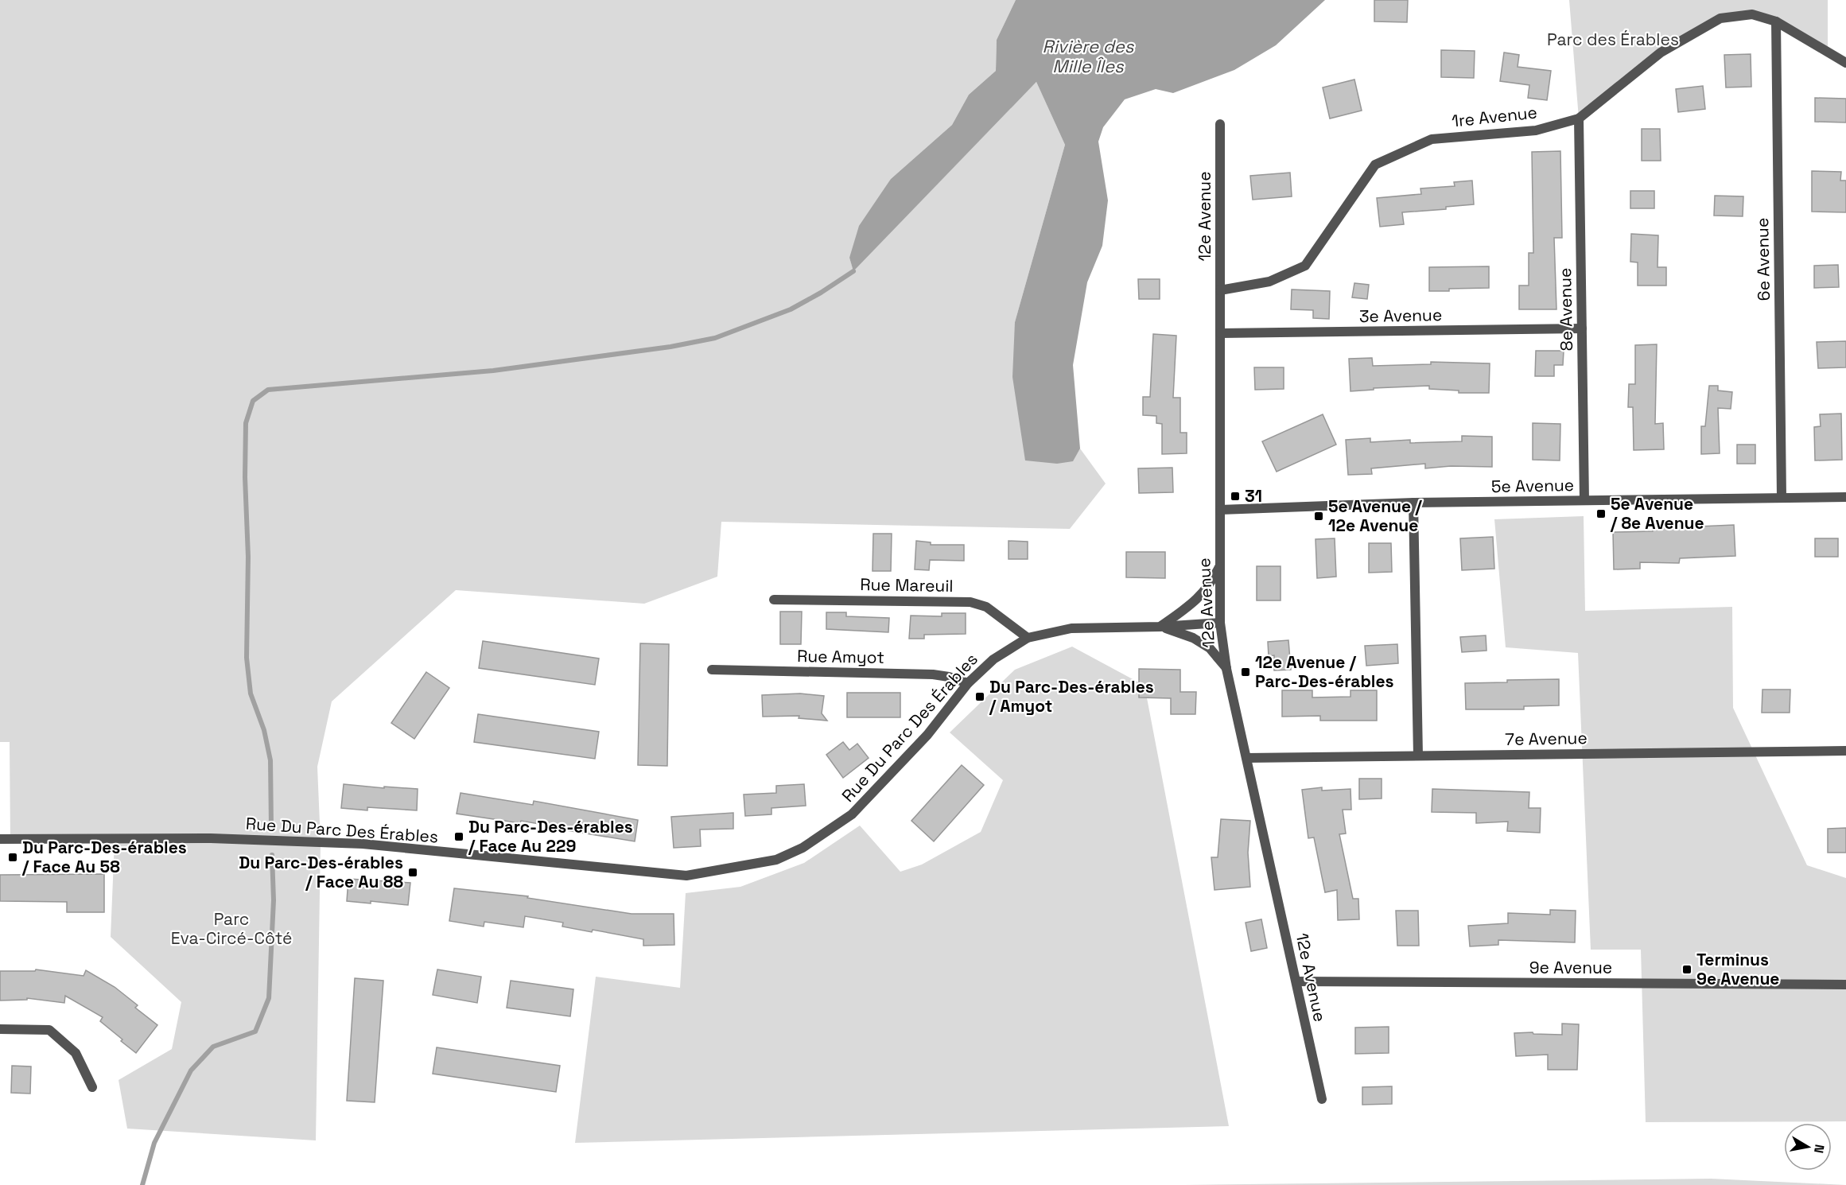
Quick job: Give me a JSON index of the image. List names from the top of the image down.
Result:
{
  "streets": {
    "street": [
      "1re Avenue",
      "12e Avenue",
      "6e Avenue",
      "8e Avenue",
      "3e Avenue",
      "5e Avenue",
      "Rue Mareuil",
      "Rue Amyot",
      "Rue Du Parc Des Érables",
      "7e Avenue",
      "9e Avenue"
    ]
  },
  "crossings": [
    ["1re Avenue", "12e Avenue"],
    ["1re Avenue", "6e Avenue"],
    ["1re Avenue", "8e Avenue"],
    ["12e Avenue", "3e Avenue"],
    ["12e Avenue", "5e Avenue"],
    ["12e Avenue", "Rue Du Parc Des Érables"],
    ["12e Avenue", "7e Avenue"],
    ["12e Avenue", "9e Avenue"],
    ["6e Avenue", "5e Avenue"],
    ["8e Avenue", "3e Avenue"],
    ["8e Avenue", "5e Avenue"],
    ["Rue Mareuil", "Rue Du Parc Des Érables"],
    ["Rue Amyot", "Rue Du Parc Des Érables"]
  ],
  "water": ["Rivière des Mille Îles"],
  "parks": ["Parc des Érables", "Parc Eva-Circé-Côté"],
  "places": {
    "transit": [
      "31",
      "5e Avenue / 8e Avenue",
      "5e Avenue / 12e Avenue",
      "12e Avenue / Parc-Des-érables",
      "Du Parc-Des-érables / Amyot",
      "Du Parc-Des-érables / Face Au 229",
      "Du Parc-Des-érables / Face Au 58",
      "Du Parc-Des-érables / Face Au 88",
      "Terminus 9e Avenue"
    ]
  },
  "north": "right"
}
